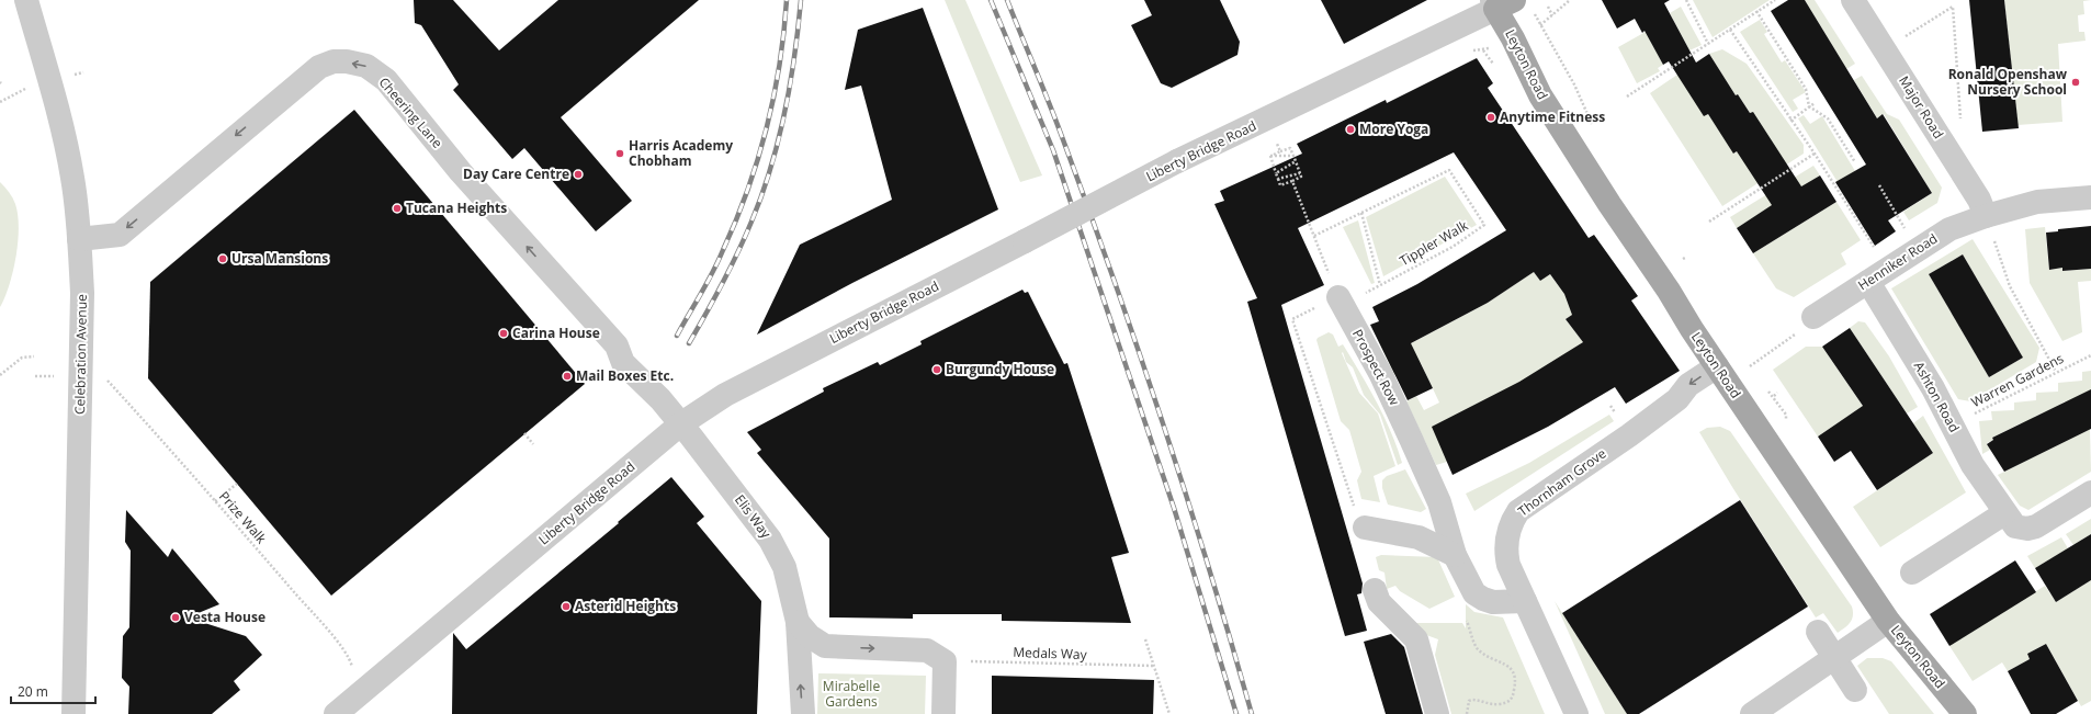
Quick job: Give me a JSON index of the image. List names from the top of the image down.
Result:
{
  "streets": {
    "main road": ["Leyton Road"],
    "street": [
      "Major Road",
      "Cheering Lane",
      "Liberty Bridge Road",
      "Henniker Road",
      "Celebration Avenue",
      "Prospect Row",
      "Ashton Road",
      "Thornham Grove",
      "Elis Way"
    ],
    "path": [
      "Tippler Walk",
      "Warren Gardens",
      "Prize Walk",
      "Medals Way"
    ]
  },
  "crossings": [
    ["Leyton Road", "Liberty Bridge Road"],
    ["Leyton Road", "Thornham Grove"],
    ["Major Road", "Henniker Road"],
    ["Cheering Lane", "Liberty Bridge Road"],
    ["Cheering Lane", "Celebration Avenue"],
    ["Cheering Lane", "Elis Way"],
    ["Liberty Bridge Road", "Elis Way"],
    ["Tippler Walk", "Prospect Row"],
    ["Henniker Road", "Ashton Road"],
    ["Prospect Row", "Thornham Grove"],
    ["Warren Gardens", "Ashton Road"]
  ],
  "one_way": ["Thornham Grove"],
  "parks": ["Mirabelle Gardens"],
  "places": [
    "Ronald Openshaw Nursery School",
    "Anytime Fitness",
    "More Yoga",
    "Harris Academy Chobham",
    "Day Care Centre",
    "Tucana Heights",
    "Ursa Mansions",
    "Carina House",
    "Burgundy House",
    "Mail Boxes Etc.",
    "Asterid Heights",
    "Vesta House"
  ],
  "scale_bar": "20 m"
}
